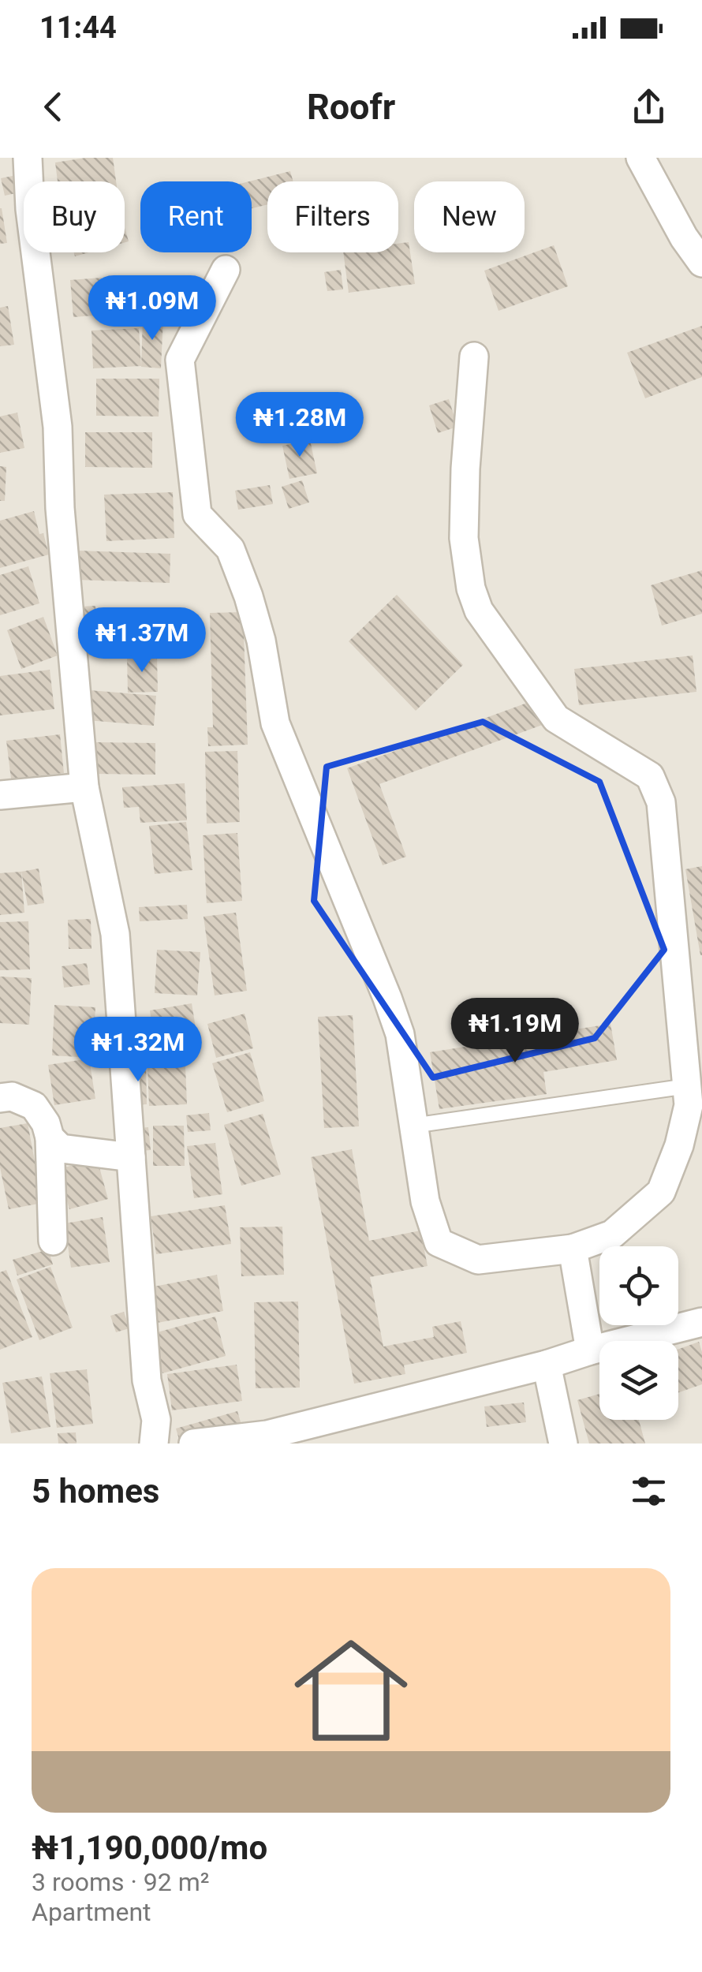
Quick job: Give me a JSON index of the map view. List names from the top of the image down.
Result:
{
  "page": {
    "status": "11:44",
    "header": "Roofr",
    "chip": [
      "Buy",
      "Rent",
      "Filters",
      "New"
    ],
    "price": [
      "₦1.09M",
      "₦1.28M",
      "₦1.37M",
      "₦1.19M",
      "₦1.32M"
    ],
    "heading": "5 homes",
    "list": [
      {
        "name": "₦1,190,000/mo",
        "note": "3 rooms · 92 m² · Apartment"
      }
    ]
  }
}
